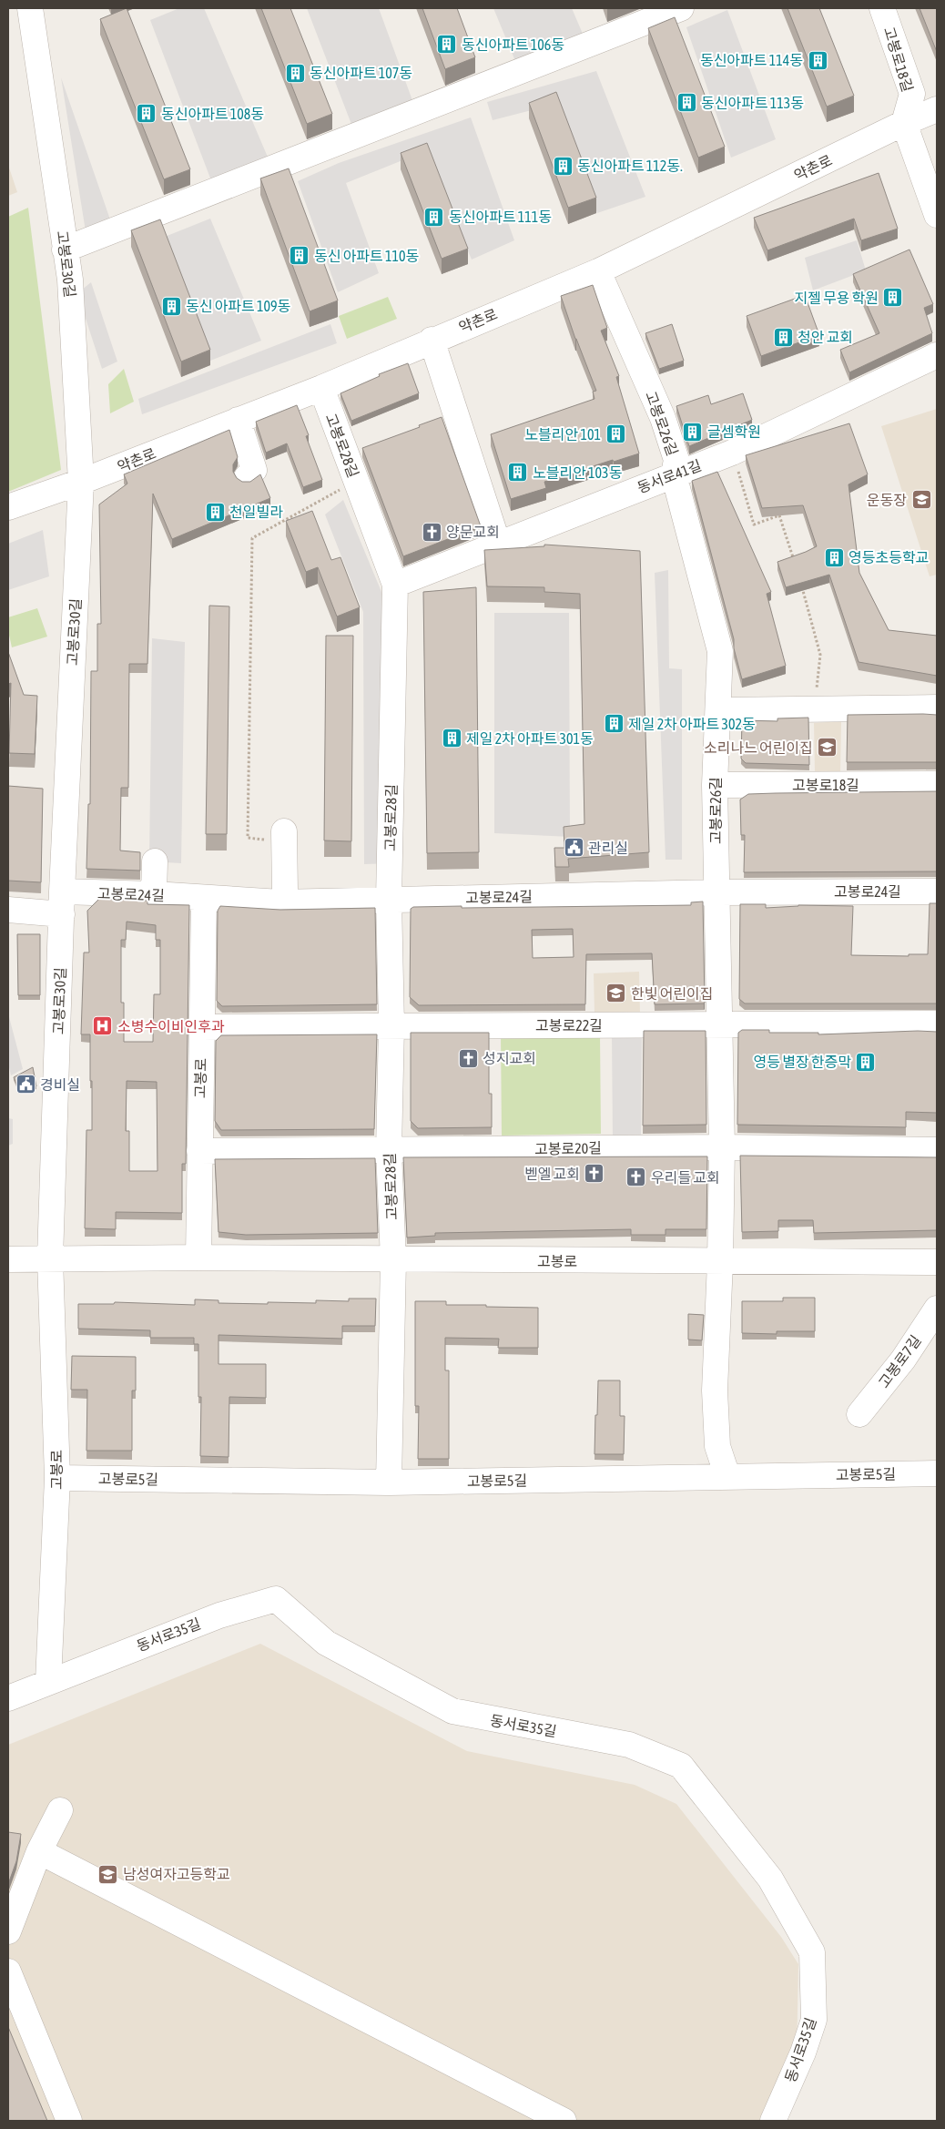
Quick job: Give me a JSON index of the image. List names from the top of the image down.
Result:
{
  "streets": {
    "street": [
      "고봉로18길",
      "약촌로",
      "고봉로30길",
      "고봉로26길",
      "고봉로28길",
      "동서로41길",
      "고봉로24길",
      "고봉로22길",
      "고봉로",
      "고봉로20길",
      "고봉로7길",
      "고봉로5길",
      "동서로35길"
    ]
  },
  "crossings": [
    ["고봉로18길", "약촌로"],
    ["고봉로18길", "고봉로26길"],
    ["약촌로", "고봉로30길"],
    ["약촌로", "고봉로26길"],
    ["약촌로", "고봉로28길"],
    ["고봉로30길", "고봉로24길"],
    ["고봉로30길", "고봉로"],
    ["고봉로26길", "동서로41길"],
    ["고봉로26길", "고봉로24길"],
    ["고봉로26길", "고봉로22길"],
    ["고봉로26길", "고봉로"],
    ["고봉로26길", "고봉로20길"],
    ["고봉로28길", "동서로41길"],
    ["고봉로28길", "고봉로24길"],
    ["고봉로28길", "고봉로22길"],
    ["고봉로28길", "고봉로"],
    ["고봉로28길", "고봉로20길"],
    ["고봉로24길", "고봉로"],
    ["고봉로22길", "고봉로"],
    ["고봉로", "고봉로20길"],
    ["고봉로", "고봉로5길"],
    ["고봉로", "동서로35길"]
  ],
  "places": {
    "building": [
      "동신아파트 106동",
      "동신아파트 114동",
      "동신아파트 107동",
      "동신아파트 113동",
      "동신아파트 108동",
      "동신아파트 112동.",
      "동신아파트 111동",
      "동신 아파트 110동",
      "지젤 무용 학원",
      "동신 아파트 109동",
      "청안 교회",
      "글셈학원",
      "노블리안 101",
      "노블리안 103동",
      "천일빌라",
      "영등초등학교",
      "제일 2차 아파트 302동",
      "제일 2차 아파트 301동",
      "영등 별장 한증막"
    ],
    "school or university": [
      "운동장",
      "소리나느 어린이집",
      "한빛 어린이집",
      "남성여자고등학교"
    ],
    "church": [
      "양문교회",
      "성지교회",
      "벧엘 교회",
      "우리들 교회"
    ],
    "public building": ["관리실", "경비실"],
    "hospital": ["소병수이비인후과"]
  }
}
